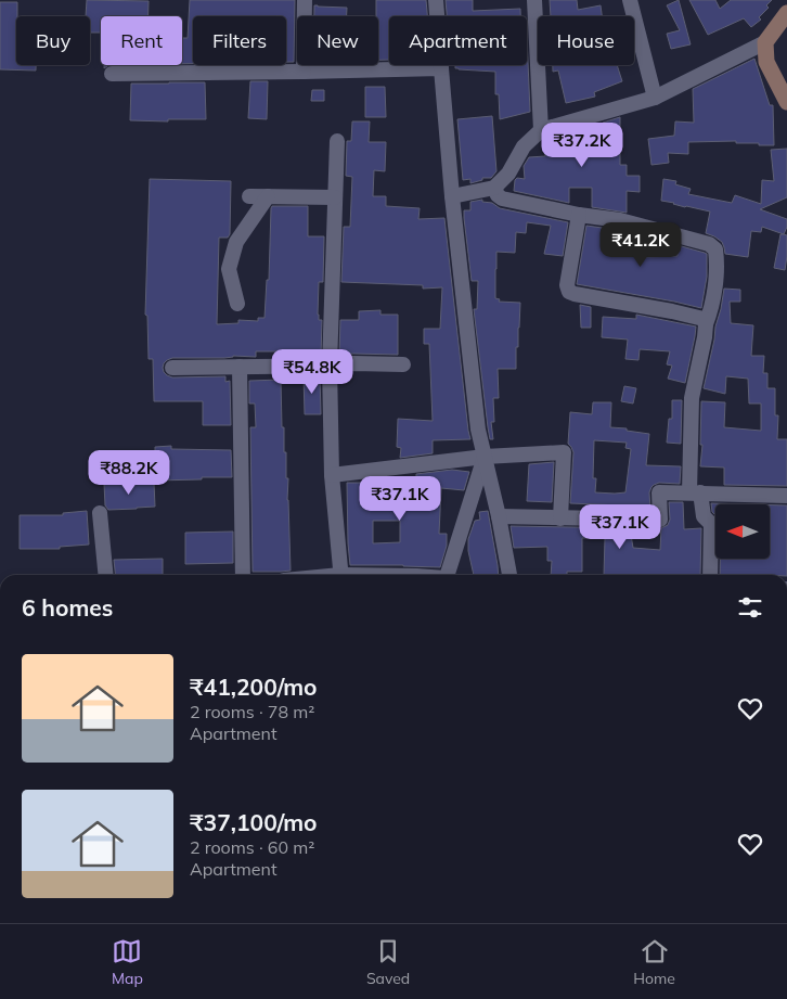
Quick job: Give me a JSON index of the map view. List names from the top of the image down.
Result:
{
  "north": "left",
  "page": {
    "chip": [
      "Buy",
      "Rent",
      "Filters",
      "New",
      "Apartment",
      "House"
    ],
    "price": [
      "₹37.2K",
      "₹41.2K",
      "₹54.8K",
      "₹88.2K",
      "₹37.1K",
      "₹37.1K"
    ],
    "heading": "6 homes",
    "list": [
      {
        "name": "₹41,200/mo",
        "note": "2 rooms · 78 m² · Apartment"
      },
      {
        "name": "₹37,100/mo",
        "note": "2 rooms · 60 m² · Apartment"
      }
    ],
    "tabs": ["Map", "Saved", "Home"]
  }
}
